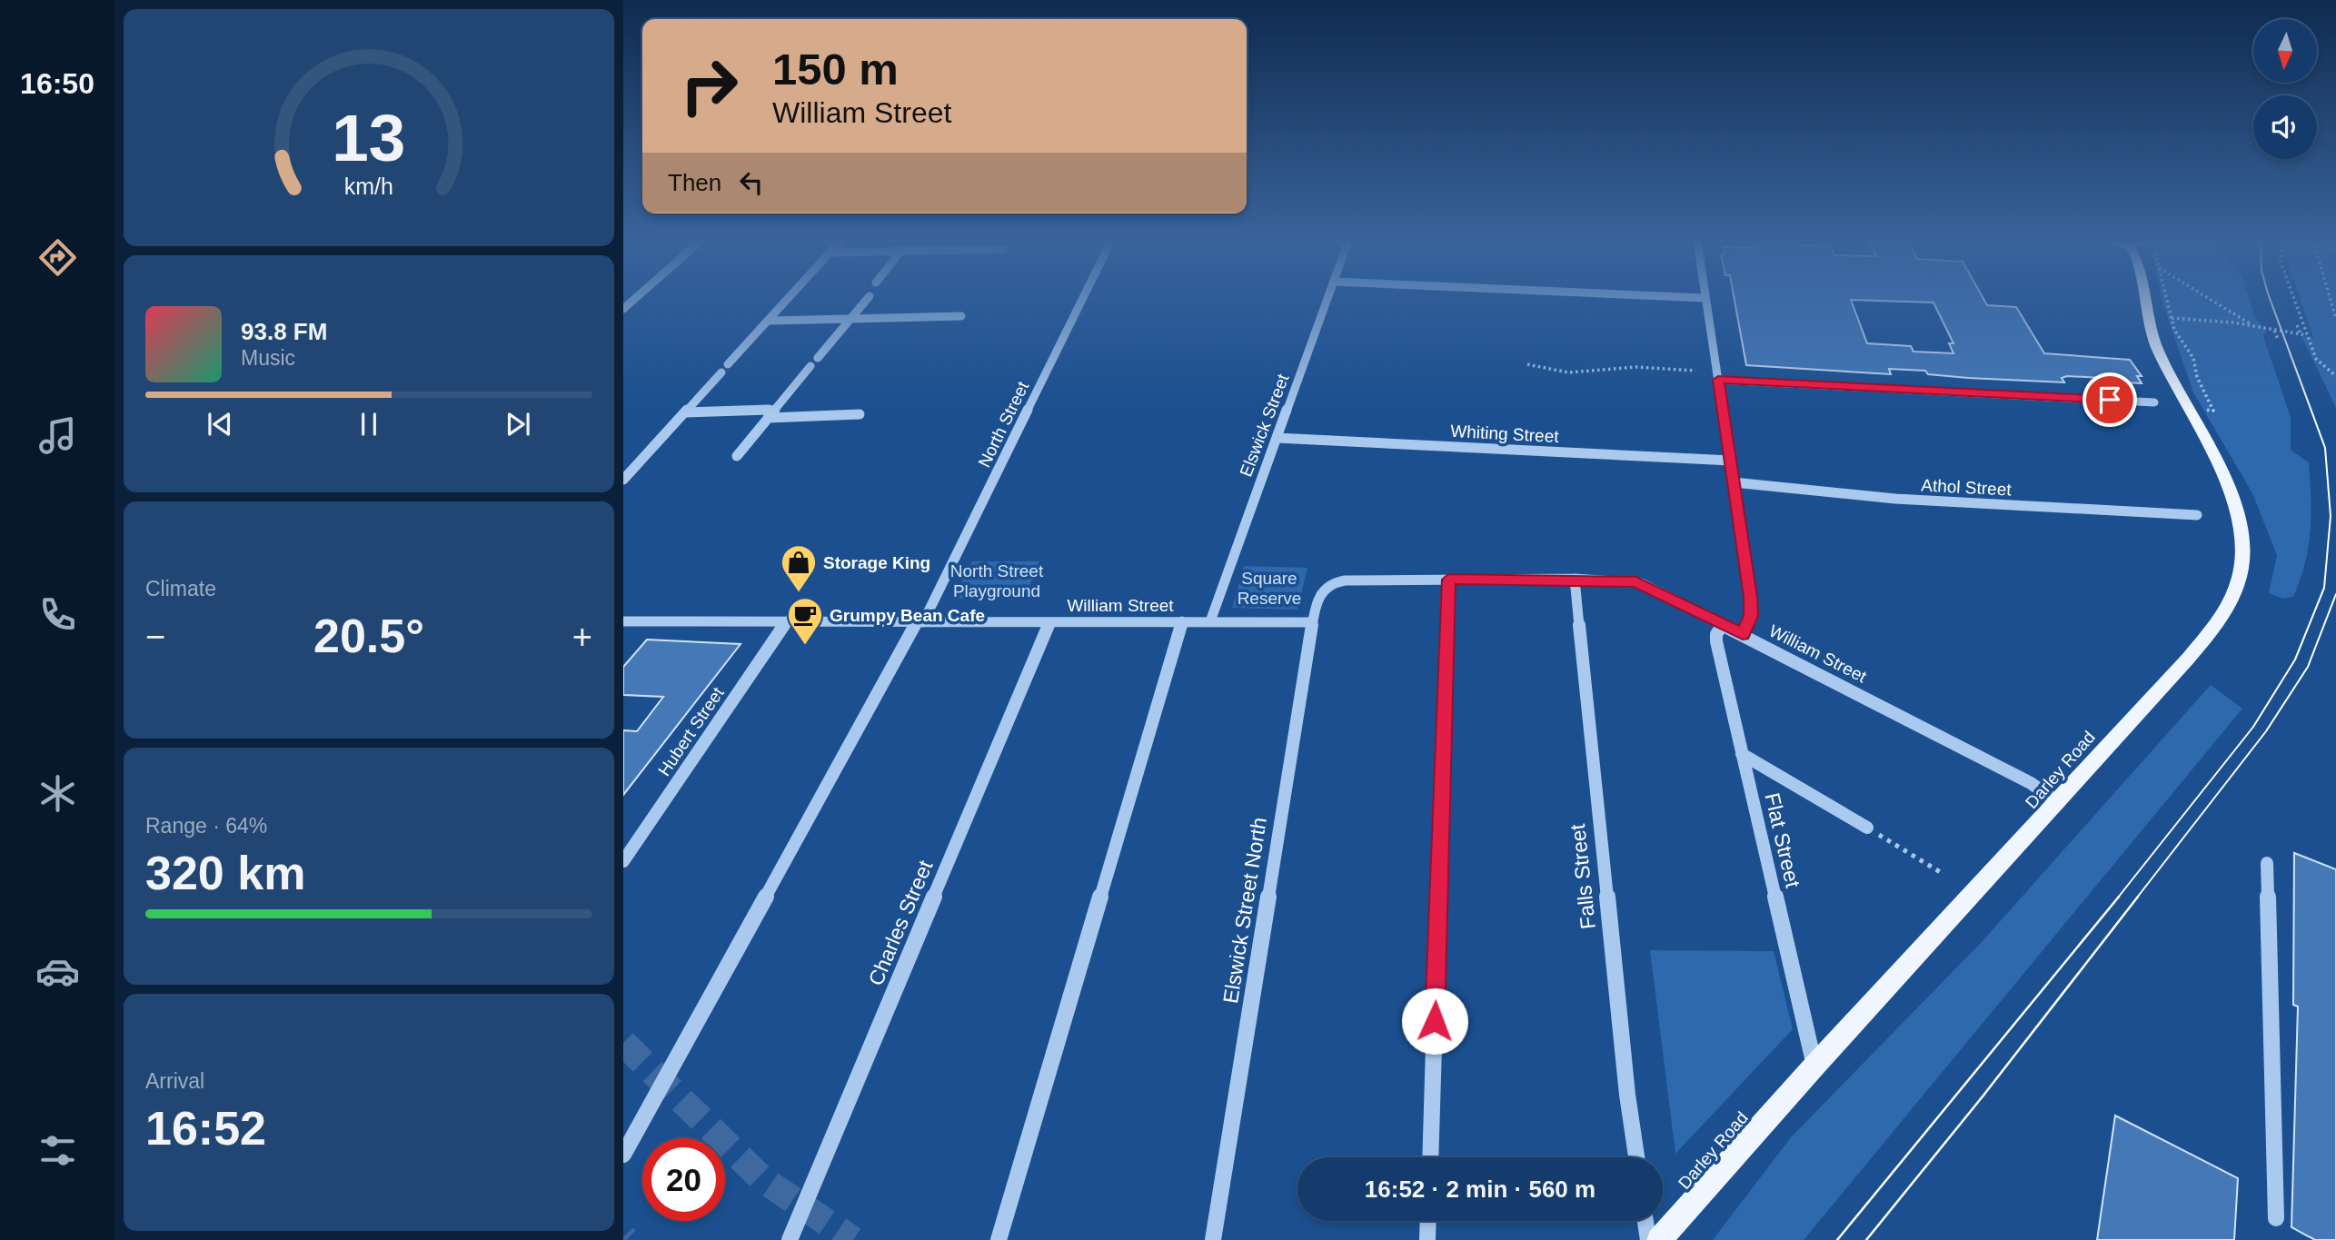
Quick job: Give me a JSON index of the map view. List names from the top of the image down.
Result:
{
  "streets": {
    "main road": ["Darley Road"],
    "street": [
      "North Street",
      "Elswick Street",
      "Whiting Street",
      "Athol Street",
      "William Street",
      "Hubert Street",
      "Flat Street",
      "Falls Street",
      "Elswick Street North",
      "Charles Street"
    ]
  },
  "crossings": [
    ["North Street", "William Street"],
    ["Elswick Street", "Whiting Street"],
    ["Elswick Street", "William Street"],
    ["William Street", "Hubert Street"],
    ["William Street", "Darley Road"],
    ["William Street", "Flat Street"],
    ["William Street", "Falls Street"],
    ["William Street", "Elswick Street North"],
    ["William Street", "Charles Street"],
    ["Darley Road", "Flat Street"]
  ],
  "parks": ["North Street Playground", "Square Reserve"],
  "places": {
    "shop": ["Storage King"],
    "cafe": ["Grumpy Bean Cafe"]
  },
  "north": "bottom",
  "page": {
    "tabs": "16:50",
    "turn": ["150 m", "William Street"],
    "then": "Then",
    "song": ["93.8 FM", "Music"],
    "tile": [
      "Climate",
      ["Range · 64%", "320 km"],
      ["Arrival", "16:52"]
    ],
    "heat": ["−", "20.5°", "+"],
    "limit": "20",
    "trip": "16:52 · 2 min · 560 m",
    "gauge": ["13", "km/h"]
  }
}
